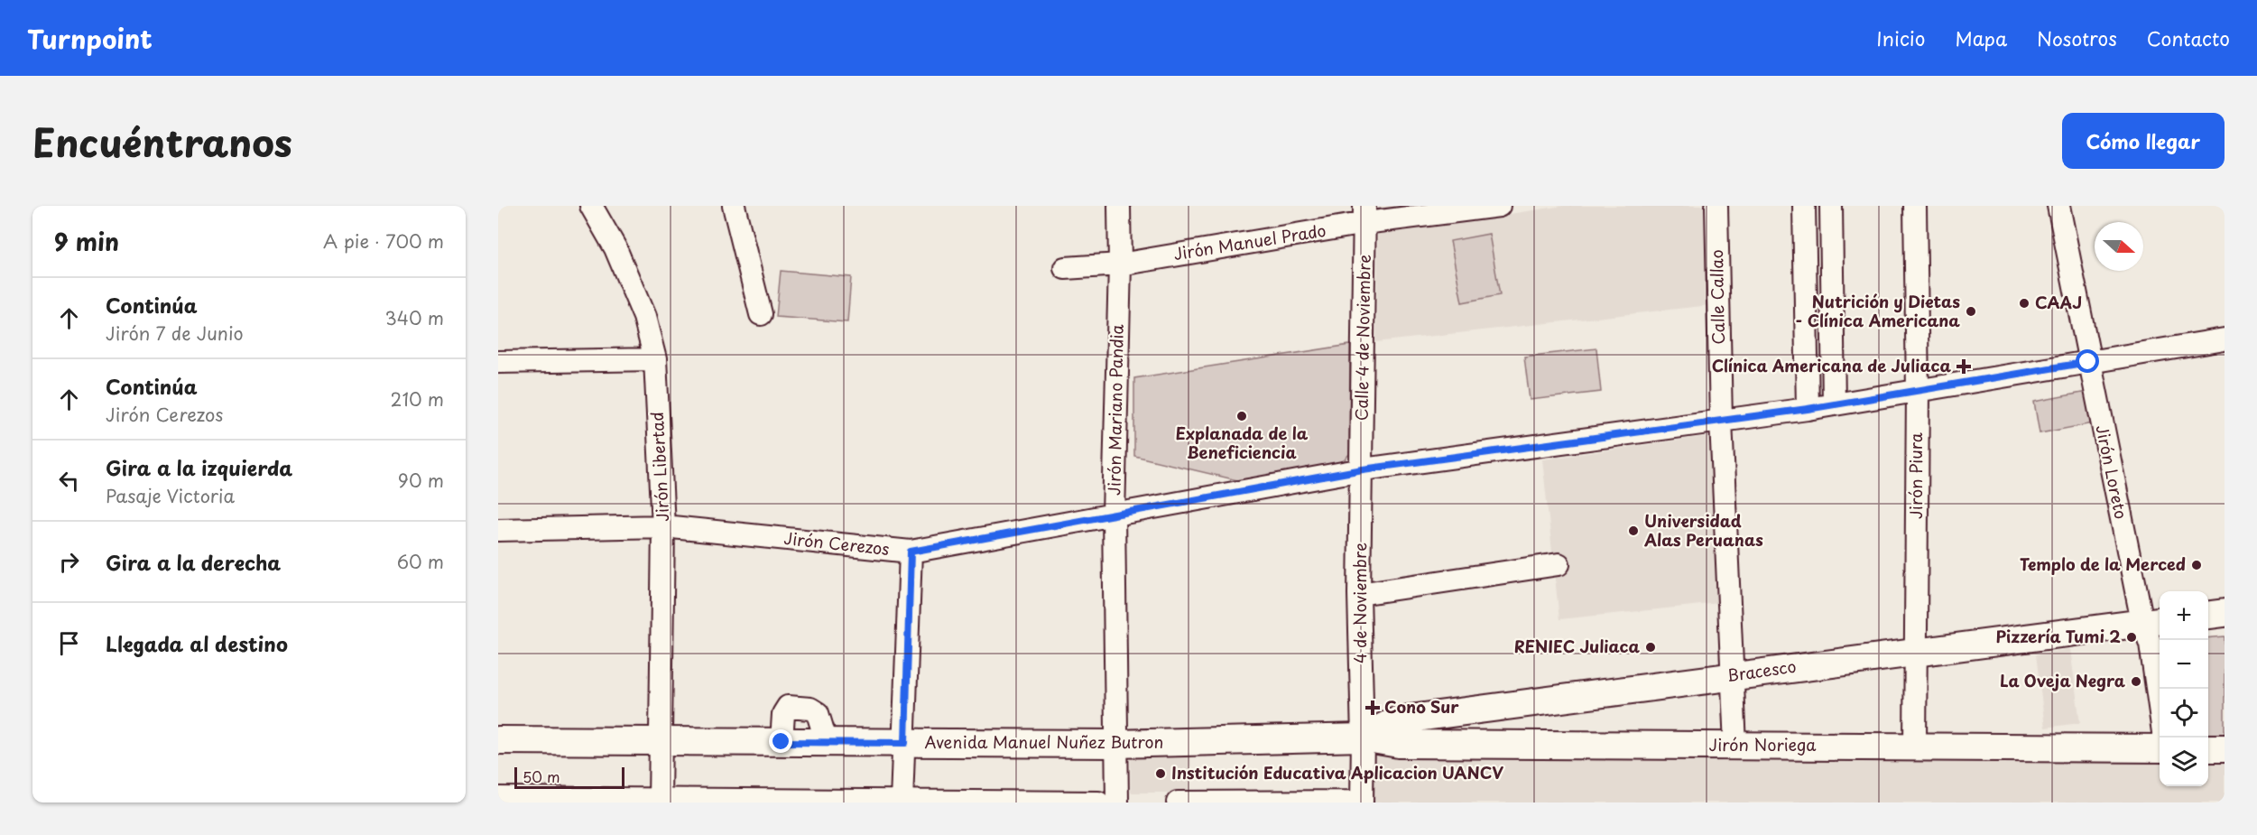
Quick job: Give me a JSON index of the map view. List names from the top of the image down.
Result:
{
  "streets": {
    "main road": ["Bracesco", "Avenida Manuel Nuñez Butron", "Jirón Noriega"],
    "street": [
      "Jirón Manuel Prado",
      "Calle Callao",
      "Calle 4 de Noviembre",
      "Jirón Mariano Pandia",
      "Jirón Libertad",
      "Jirón Loreto",
      "Jirón Piura",
      "Jirón Cerezos",
      "4 de Noviembre"
    ]
  },
  "crossings": [
    ["Jirón Manuel Prado", "Calle 4 de Noviembre"],
    ["Jirón Manuel Prado", "Jirón Mariano Pandia"],
    ["Calle Callao", "Jirón Cerezos"],
    ["Calle Callao", "Bracesco"],
    ["Calle Callao", "Jirón Noriega"],
    ["Calle 4 de Noviembre", "Jirón Cerezos"],
    ["Calle 4 de Noviembre", "4 de Noviembre"],
    ["Jirón Mariano Pandia", "Jirón Cerezos"],
    ["Jirón Mariano Pandia", "Avenida Manuel Nuñez Butron"],
    ["Jirón Libertad", "Jirón Cerezos"],
    ["Jirón Libertad", "Avenida Manuel Nuñez Butron"],
    ["Jirón Loreto", "Jirón Cerezos"],
    ["Jirón Loreto", "Bracesco"],
    ["Jirón Piura", "Jirón Cerezos"],
    ["Jirón Piura", "Bracesco"],
    ["Jirón Piura", "Jirón Noriega"],
    ["Jirón Cerezos", "4 de Noviembre"],
    ["4 de Noviembre", "Bracesco"],
    ["4 de Noviembre", "Avenida Manuel Nuñez Butron"],
    ["4 de Noviembre", "Jirón Noriega"],
    ["Bracesco", "Avenida Manuel Nuñez Butron"],
    ["Bracesco", "Jirón Noriega"],
    ["Avenida Manuel Nuñez Butron", "Jirón Noriega"]
  ],
  "places": {
    "other": [
      "CAAJ",
      "Nutrición y Dietas - Clínica Americana",
      "Explanada de la Beneficiencia",
      "Universidad Alas Peruanas",
      "Templo de la Merced",
      "Pizzería Tumi 2",
      "RENIEC Juliaca",
      "La Oveja Negra",
      "Institución Educativa Aplicacion UANCV"
    ],
    "health": ["Clínica Americana de Juliaca", "Cono Sur"]
  },
  "scale_bar": "50 m",
  "north": "right",
  "page": {
    "header": "Turnpoint",
    "nav": [
      "Inicio",
      "Mapa",
      "Nosotros",
      "Contacto"
    ],
    "title": "Encuéntranos",
    "buttons": "Cómo llegar",
    "heading": ["9 min", "A pie · 700 m"],
    "list": [
      ["Continúa", "Jirón 7 de Junio", "340 m"],
      ["Continúa", "Jirón Cerezos", "210 m"],
      ["Gira a la izquierda", "Pasaje Victoria", "90 m"],
      ["Gira a la derecha", "60 m"],
      "Llegada al destino"
    ],
    "map_buttons": ["+", "−"],
    "scale": "50 m"
  }
}
